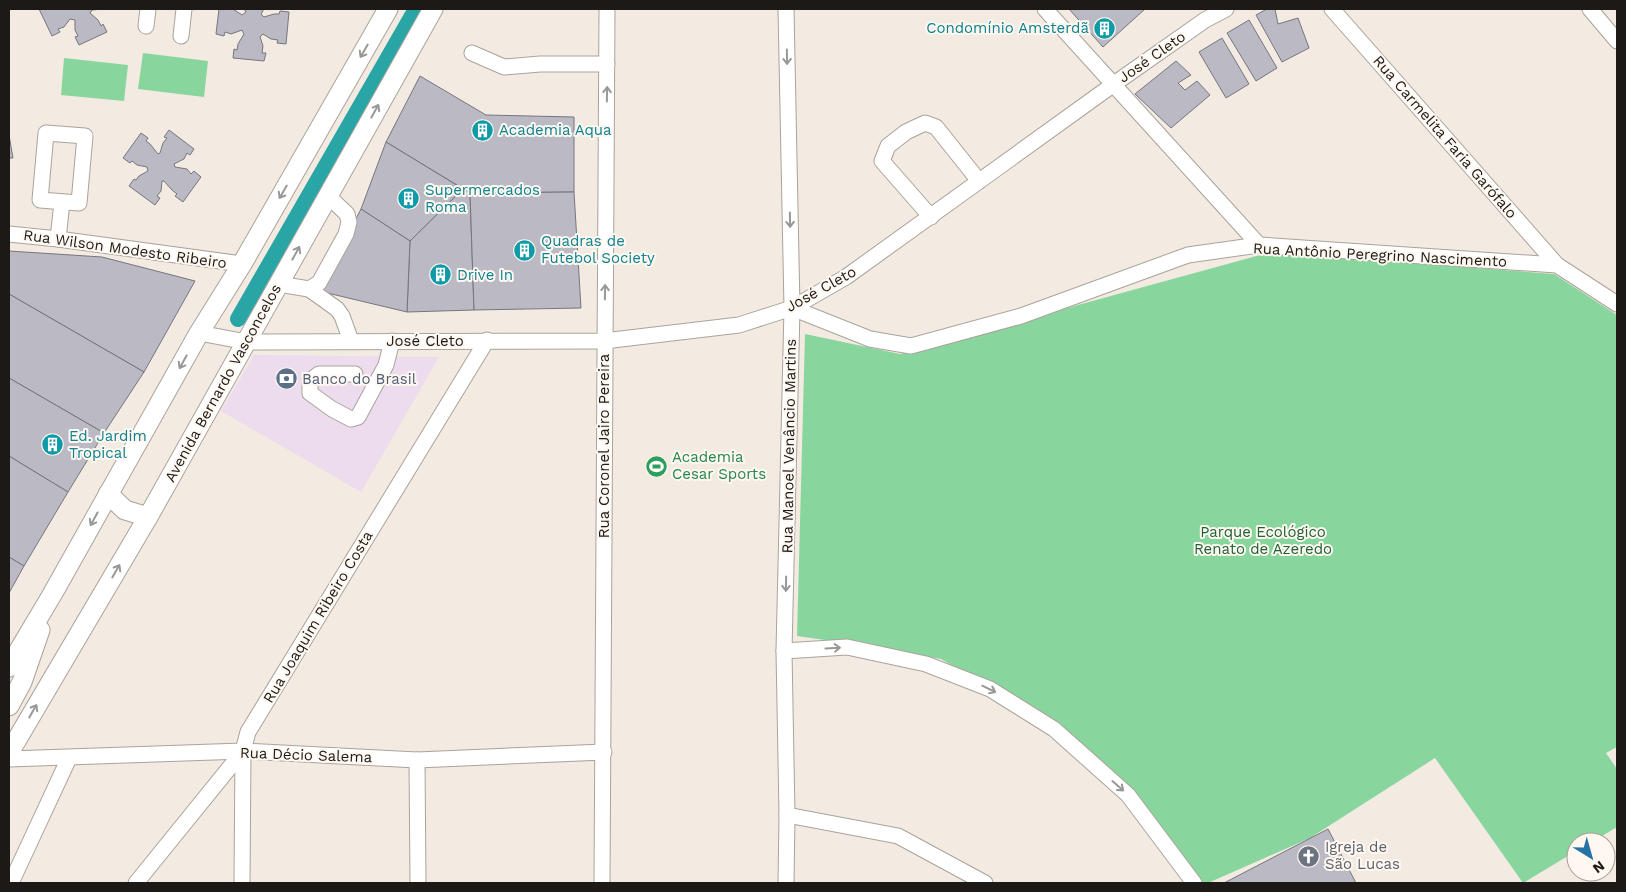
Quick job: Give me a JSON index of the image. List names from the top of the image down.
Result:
{
  "streets": {
    "main road": ["Avenida Bernardo Vasconcelos"],
    "street": [
      "José Cleto",
      "Rua Carmelita Faria Garófalo",
      "Rua Wilson Modesto Ribeiro",
      "Rua Antônio Peregrino Nascimento",
      "Rua Coronel Jairo Pereira",
      "Rua Manoel Venâncio Martins",
      "Rua Joaquim Ribeiro Costa",
      "Rua Décio Salema"
    ]
  },
  "crossings": [
    ["José Cleto", "Rua Antônio Peregrino Nascimento"],
    ["José Cleto", "Avenida Bernardo Vasconcelos"],
    ["José Cleto", "Rua Coronel Jairo Pereira"],
    ["José Cleto", "Rua Manoel Venâncio Martins"],
    ["José Cleto", "Rua Joaquim Ribeiro Costa"],
    ["Rua Carmelita Faria Garófalo", "Rua Antônio Peregrino Nascimento"],
    ["Rua Antônio Peregrino Nascimento", "Rua Manoel Venâncio Martins"],
    ["Rua Coronel Jairo Pereira", "Rua Décio Salema"],
    ["Rua Joaquim Ribeiro Costa", "Rua Décio Salema"]
  ],
  "one_way": ["Rua Manoel Venâncio Martins"],
  "parks": ["Parque Ecológico Renato de Azeredo"],
  "places": {
    "building": [
      "Condomínio Amsterdã",
      "Academia Aqua",
      "Supermercados Roma",
      "Quadras de Futebol Society",
      "Drive In",
      "Ed. Jardim Tropical"
    ],
    "bank": ["Banco do Brasil"],
    "sports": ["Academia Cesar Sports"],
    "church": ["Igreja de São Lucas"]
  },
  "north": "bottom right"
}
